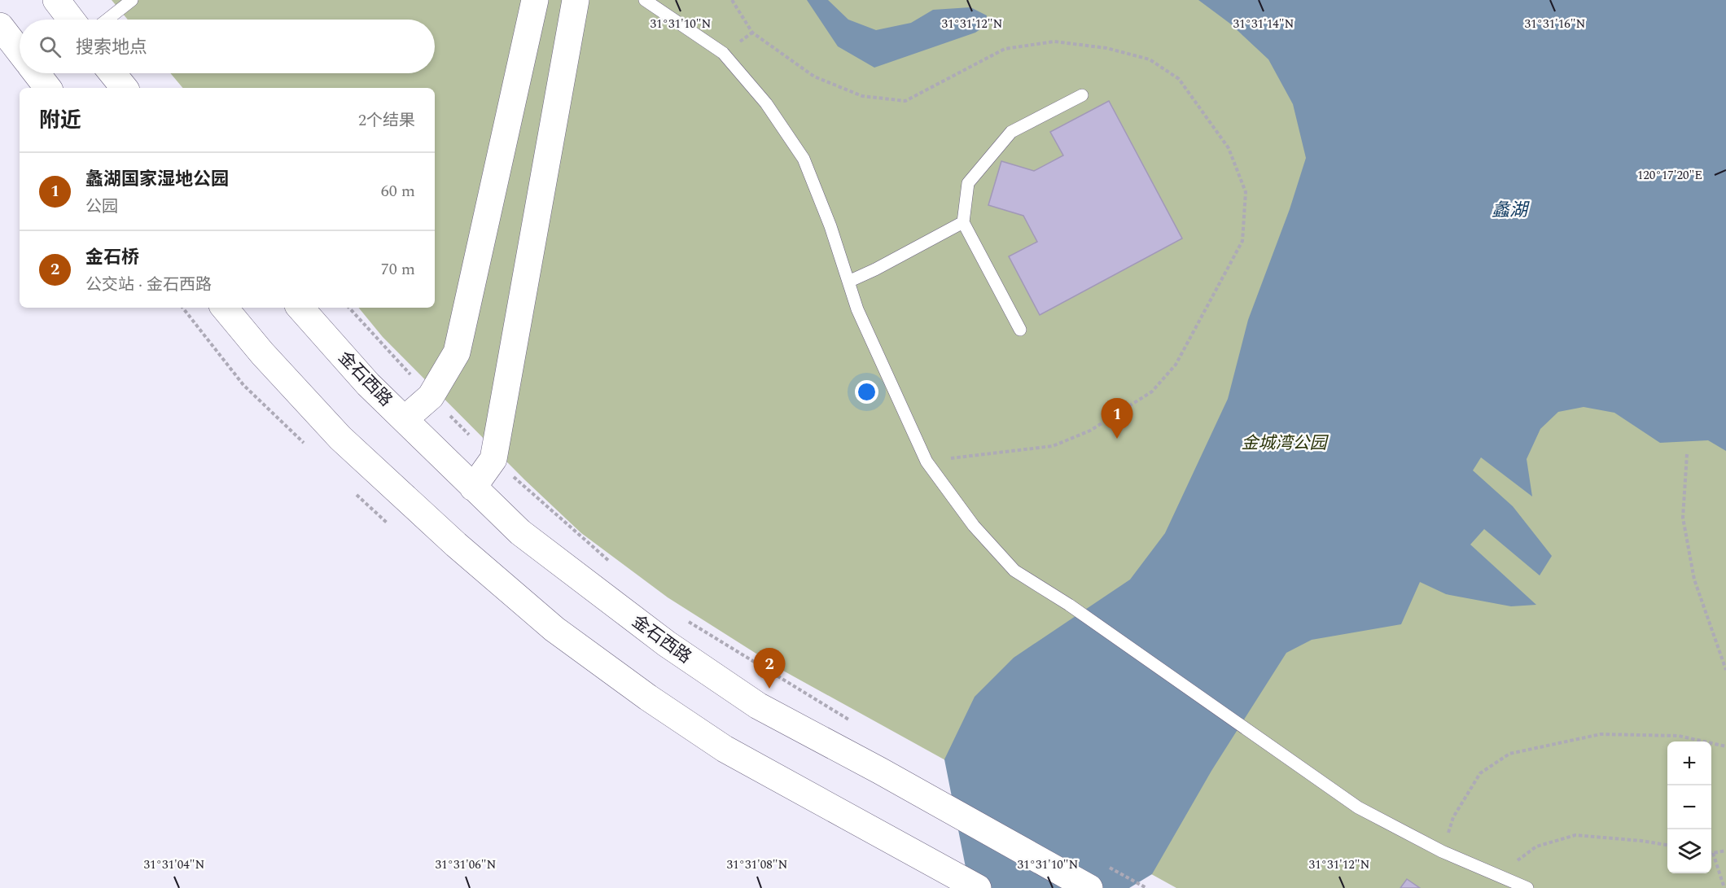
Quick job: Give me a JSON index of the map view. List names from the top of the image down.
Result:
{
  "streets": {
    "main road": ["金石西路"]
  },
  "water": ["蠡湖"],
  "parks": ["金城湾公园"],
  "page": {
    "search": "搜索地点",
    "heading": ["附近", "2个结果"],
    "list": [
      {
        "mark": "1",
        "name": "蠡湖国家湿地公园",
        "note": "公园",
        "value": "60 m"
      },
      {
        "mark": "2",
        "name": "金石桥",
        "note": "公交站 · 金石西路",
        "value": "70 m"
      }
    ],
    "pins": ["1", "2"],
    "map_buttons": ["+", "−"]
  },
  "coordinates": [
    "31°31'10\"N",
    "31°31'14\"N",
    "31°31'16\"N",
    "31°31'12\"N",
    "120°17'20\"E",
    "31°31'04\"N",
    "31°31'06\"N",
    "31°31'08\"N"
  ]
}
